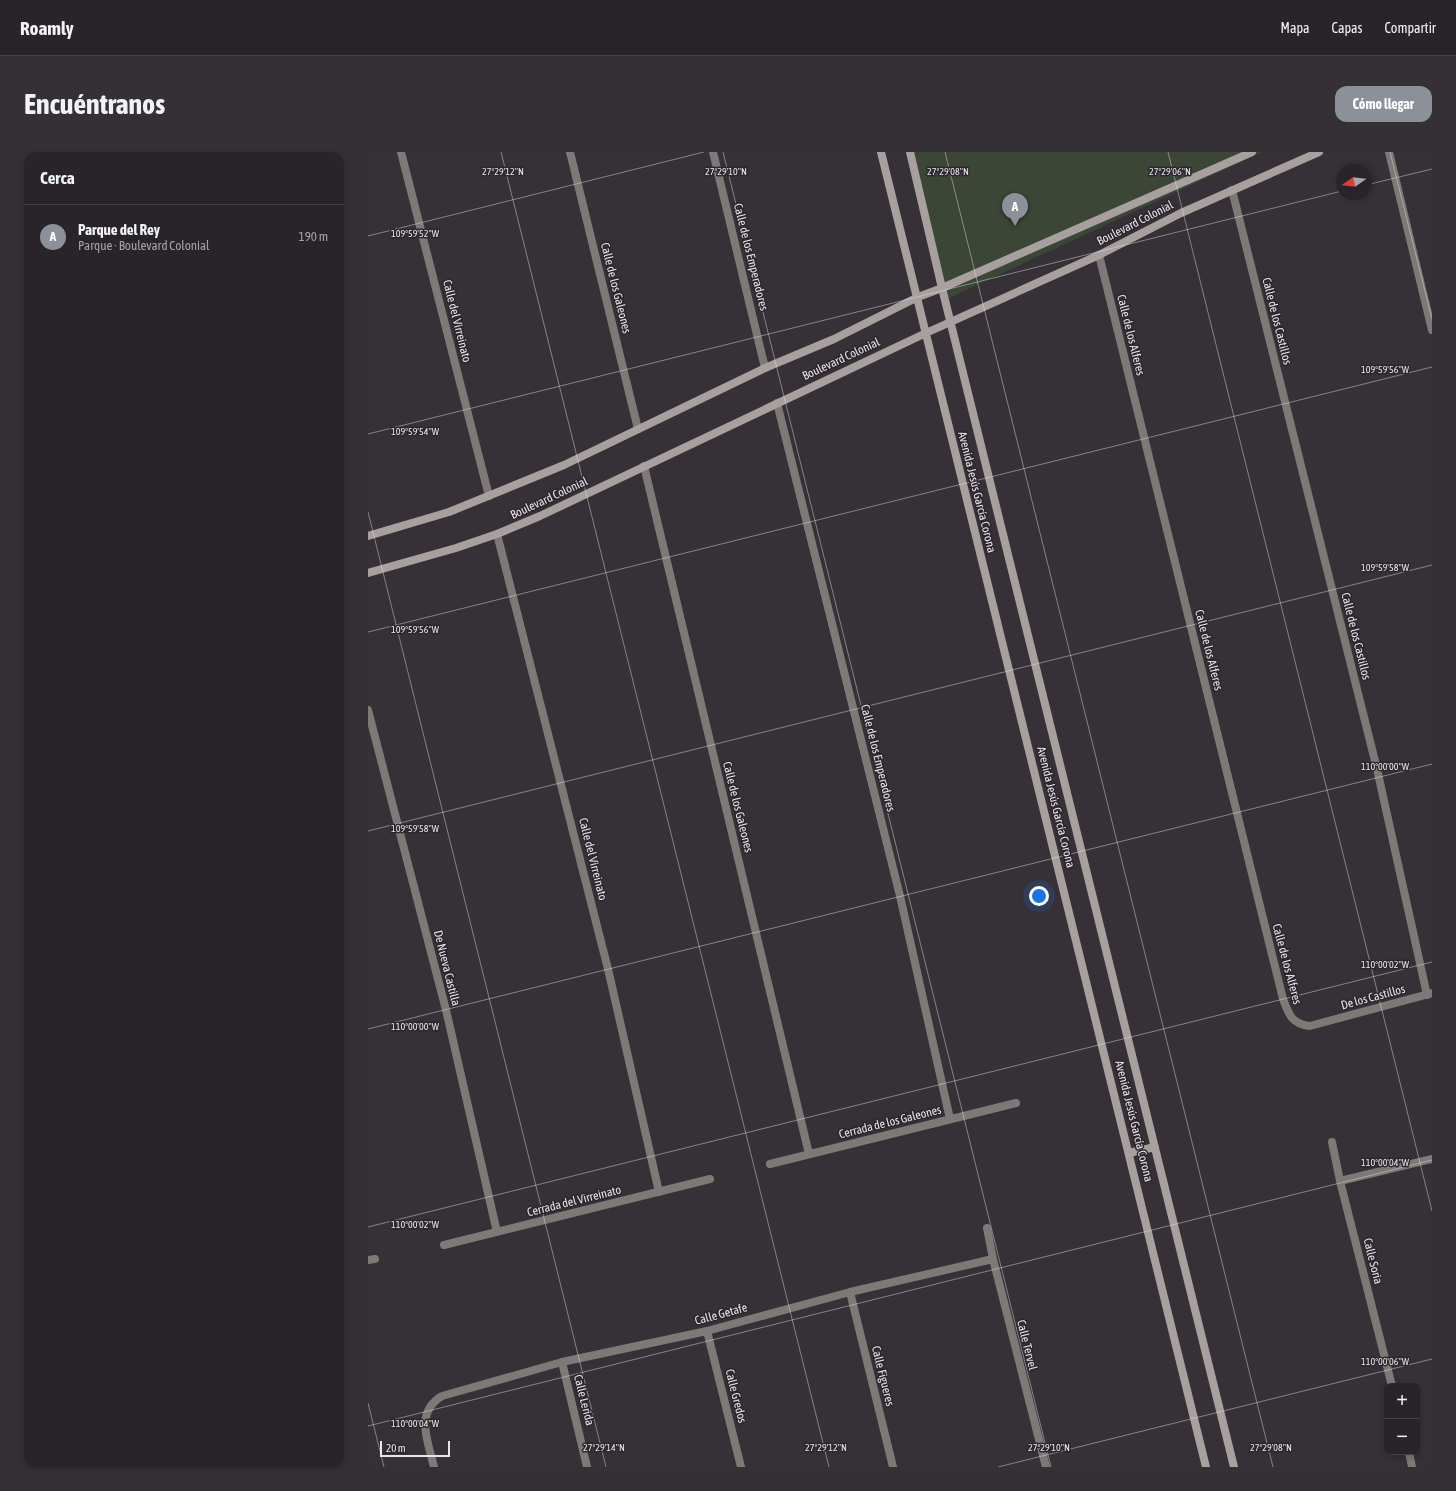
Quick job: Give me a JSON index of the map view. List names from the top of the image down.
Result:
{
  "streets": {
    "street": [
      "Boulevard Colonial",
      "Calle de los Emperadores",
      "Calle de los Galeones",
      "Calle del Virreinato",
      "Calle de los Castillos",
      "Calle de los Alferes",
      "Avenida Jesús García Corona",
      "De Nueva Castilla",
      "De los Castillos",
      "Cerrada de los Galeones",
      "Cerrada del Virreinato",
      "Calle Soria",
      "Calle Getafe",
      "Calle Tervel",
      "Calle Figueres",
      "Calle Gredos",
      "Calle Lerida"
    ]
  },
  "crossings": [
    ["Boulevard Colonial", "Calle de los Emperadores"],
    ["Boulevard Colonial", "Calle de los Galeones"],
    ["Boulevard Colonial", "Calle del Virreinato"],
    ["Boulevard Colonial", "Calle de los Castillos"],
    ["Boulevard Colonial", "Calle de los Alferes"],
    ["Boulevard Colonial", "Avenida Jesús García Corona"],
    ["Calle de los Emperadores", "Cerrada de los Galeones"],
    ["Calle de los Galeones", "Cerrada de los Galeones"],
    ["Calle del Virreinato", "Cerrada del Virreinato"],
    ["Calle de los Castillos", "De los Castillos"],
    ["Calle de los Alferes", "De los Castillos"],
    ["De Nueva Castilla", "Cerrada del Virreinato"],
    ["Calle Getafe", "Calle Tervel"],
    ["Calle Getafe", "Calle Figueres"],
    ["Calle Getafe", "Calle Gredos"],
    ["Calle Getafe", "Calle Lerida"]
  ],
  "scale_bar": "20 m",
  "north": "left",
  "page": {
    "header": "Roamly",
    "nav": ["Mapa", "Capas", "Compartir"],
    "buttons": "Cómo llegar",
    "title": "Encuéntranos",
    "heading": "Cerca",
    "pins": "A",
    "list": [
      {
        "mark": "A",
        "name": "Parque del Rey",
        "note": "Parque · Boulevard Colonial",
        "value": "190 m"
      }
    ],
    "map_buttons": ["+", "−"],
    "scale": "20 m"
  },
  "coordinates": [
    "27°29'12\"N",
    "27°29'10\"N",
    "27°29'08\"N",
    "27°29'06\"N",
    "109°59'52\"W",
    "109°59'56\"W",
    "109°59'54\"W",
    "109°59'58\"W",
    "110°00'00\"W",
    "110°00'02\"W",
    "110°00'04\"W",
    "110°00'06\"W",
    "27°29'14\"N"
  ]
}
